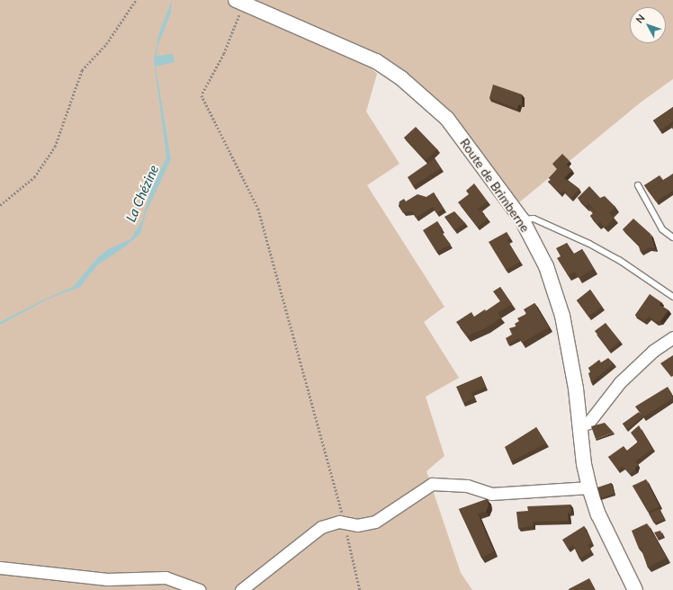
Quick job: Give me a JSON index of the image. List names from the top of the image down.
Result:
{
  "streets": {
    "street": ["Route de Brimberne"]
  },
  "water": ["La Chézine"],
  "north": "top left"
}
